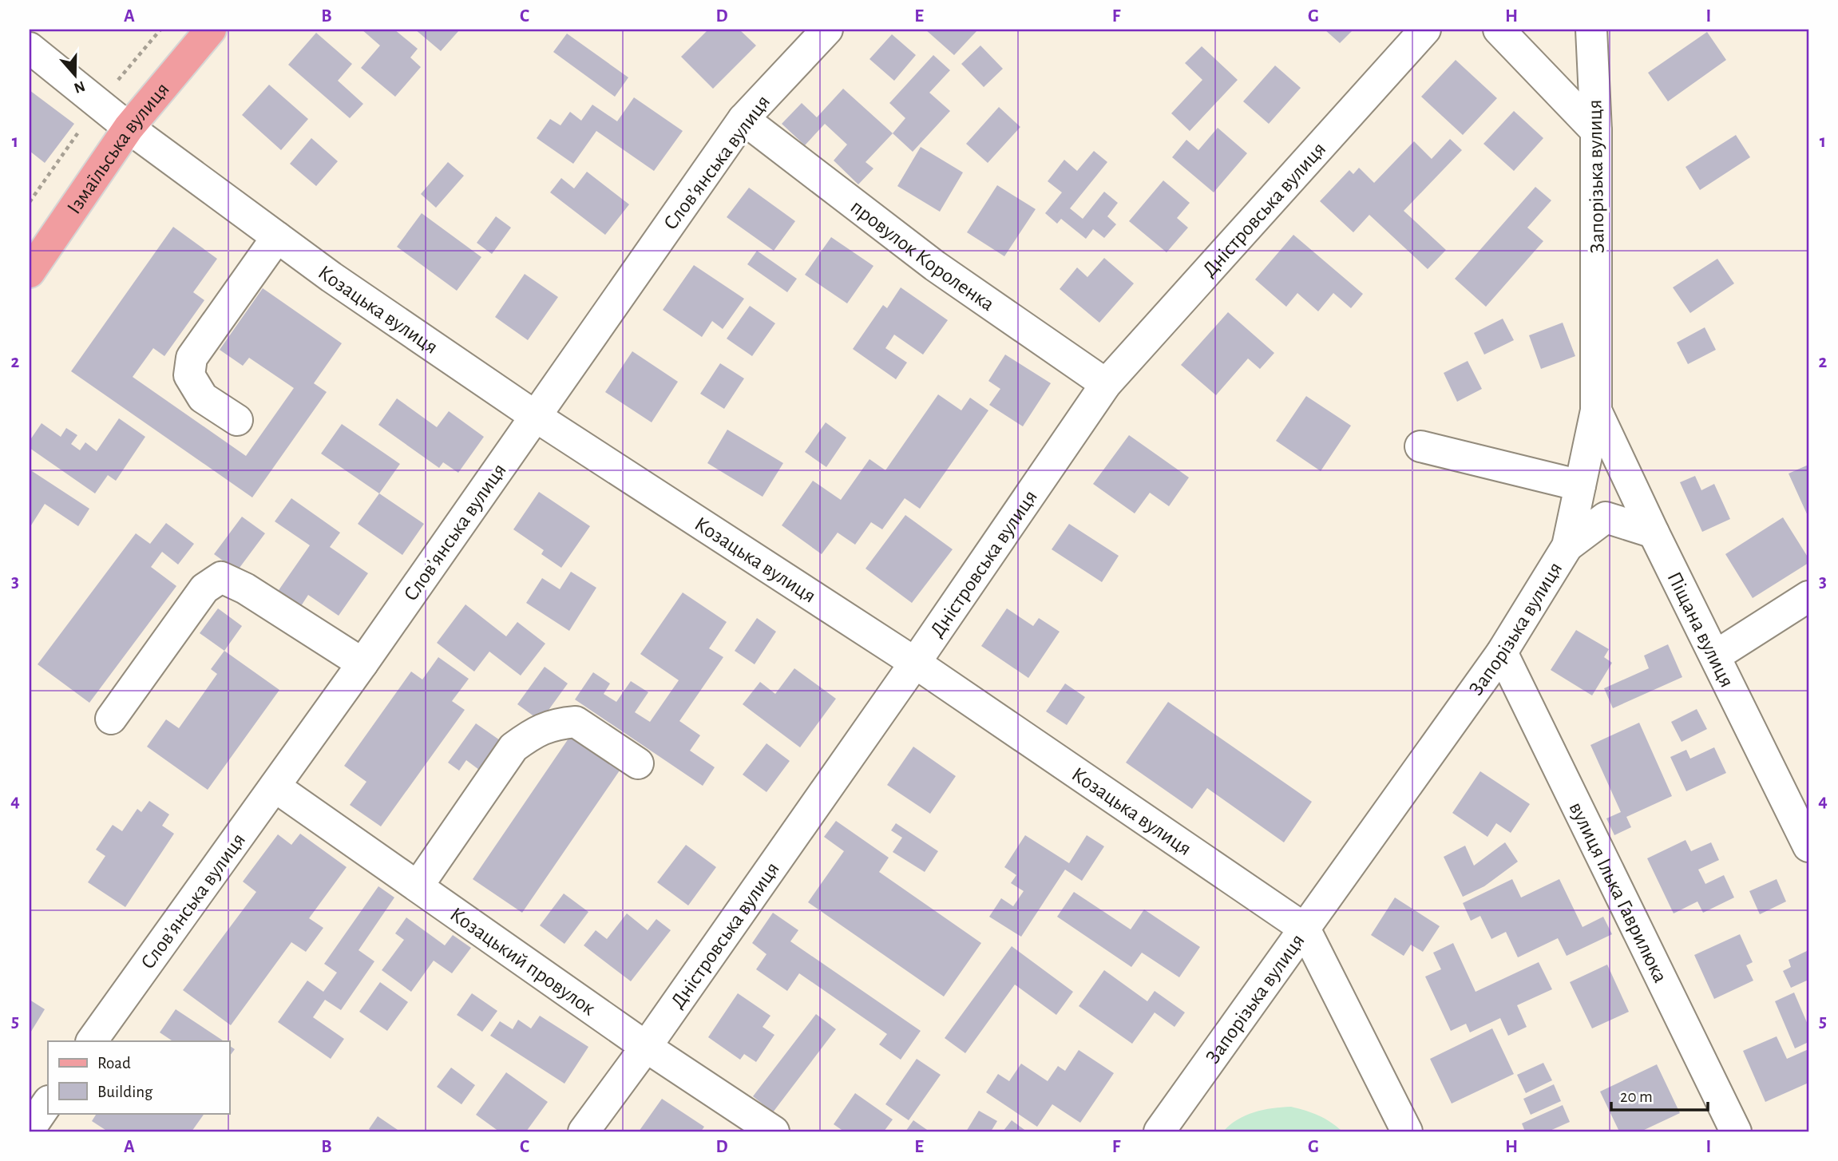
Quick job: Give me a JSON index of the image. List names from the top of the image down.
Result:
{
  "streets": {
    "main road": ["Ізмаїльська вулиця"],
    "street": [
      "Словʼянська вулиця",
      "Запорізька вулиця",
      "Дністровська вулиця",
      "провулок Короленка",
      "Козацька вулиця",
      "Піщана вулиця",
      "вулиця Ілька Гаврилюка",
      "Козацький провулок"
    ]
  },
  "crossings": [
    ["Ізмаїльська вулиця", "Козацька вулиця"],
    ["Словʼянська вулиця", "провулок Короленка"],
    ["Словʼянська вулиця", "Козацька вулиця"],
    ["Словʼянська вулиця", "Козацький провулок"],
    ["Запорізька вулиця", "Козацька вулиця"],
    ["Запорізька вулиця", "Піщана вулиця"],
    ["Запорізька вулиця", "вулиця Ілька Гаврилюка"],
    ["Дністровська вулиця", "провулок Короленка"],
    ["Дністровська вулиця", "Козацька вулиця"],
    ["Дністровська вулиця", "Козацький провулок"]
  ],
  "legend": ["Road", "Building"],
  "scale_bar": "20 m",
  "north": "bottom",
  "grid": {
    "columns": [
      "A",
      "B",
      "C",
      "D",
      "E",
      "F",
      "G",
      "H",
      "I"
    ],
    "rows": [
      "1",
      "2",
      "3",
      "4",
      "5"
    ]
  }
}
